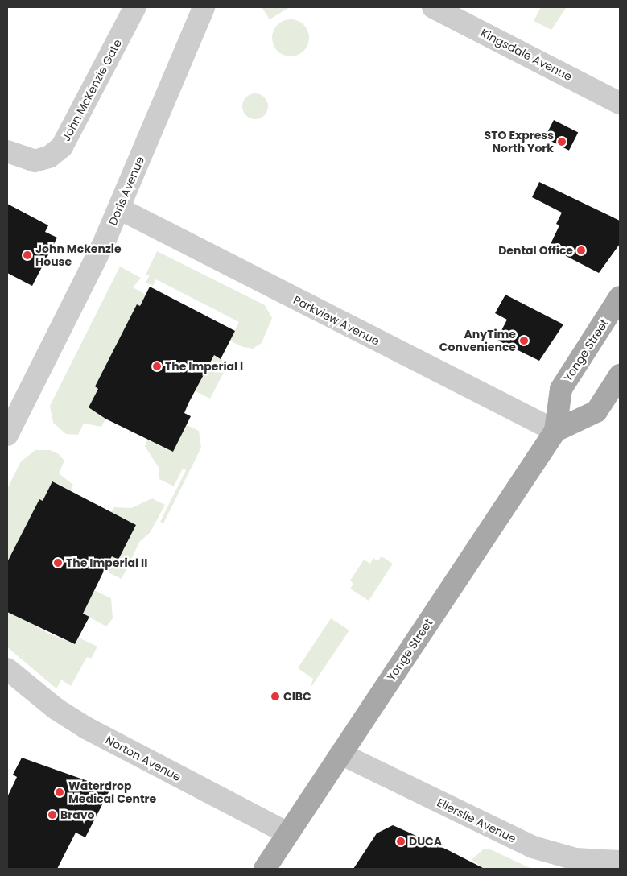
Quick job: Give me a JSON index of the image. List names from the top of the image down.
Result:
{
  "streets": {
    "main road": ["Yonge Street"],
    "street": [
      "Kingsdale Avenue",
      "John McKenzie Gate",
      "Doris Avenue",
      "Parkview Avenue",
      "Norton Avenue",
      "Ellerslie Avenue"
    ]
  },
  "crossings": [
    ["Doris Avenue", "Parkview Avenue"],
    ["Parkview Avenue", "Yonge Street"],
    ["Yonge Street", "Norton Avenue"],
    ["Yonge Street", "Ellerslie Avenue"]
  ],
  "places": [
    "STO Express North York",
    "Dental Office",
    "John Mckenzie House",
    "AnyTime Convenience",
    "The Imperial I",
    "The Imperial II",
    "CIBC",
    "Waterdrop Medical Centre",
    "Bravo",
    "DUCA"
  ]
}
